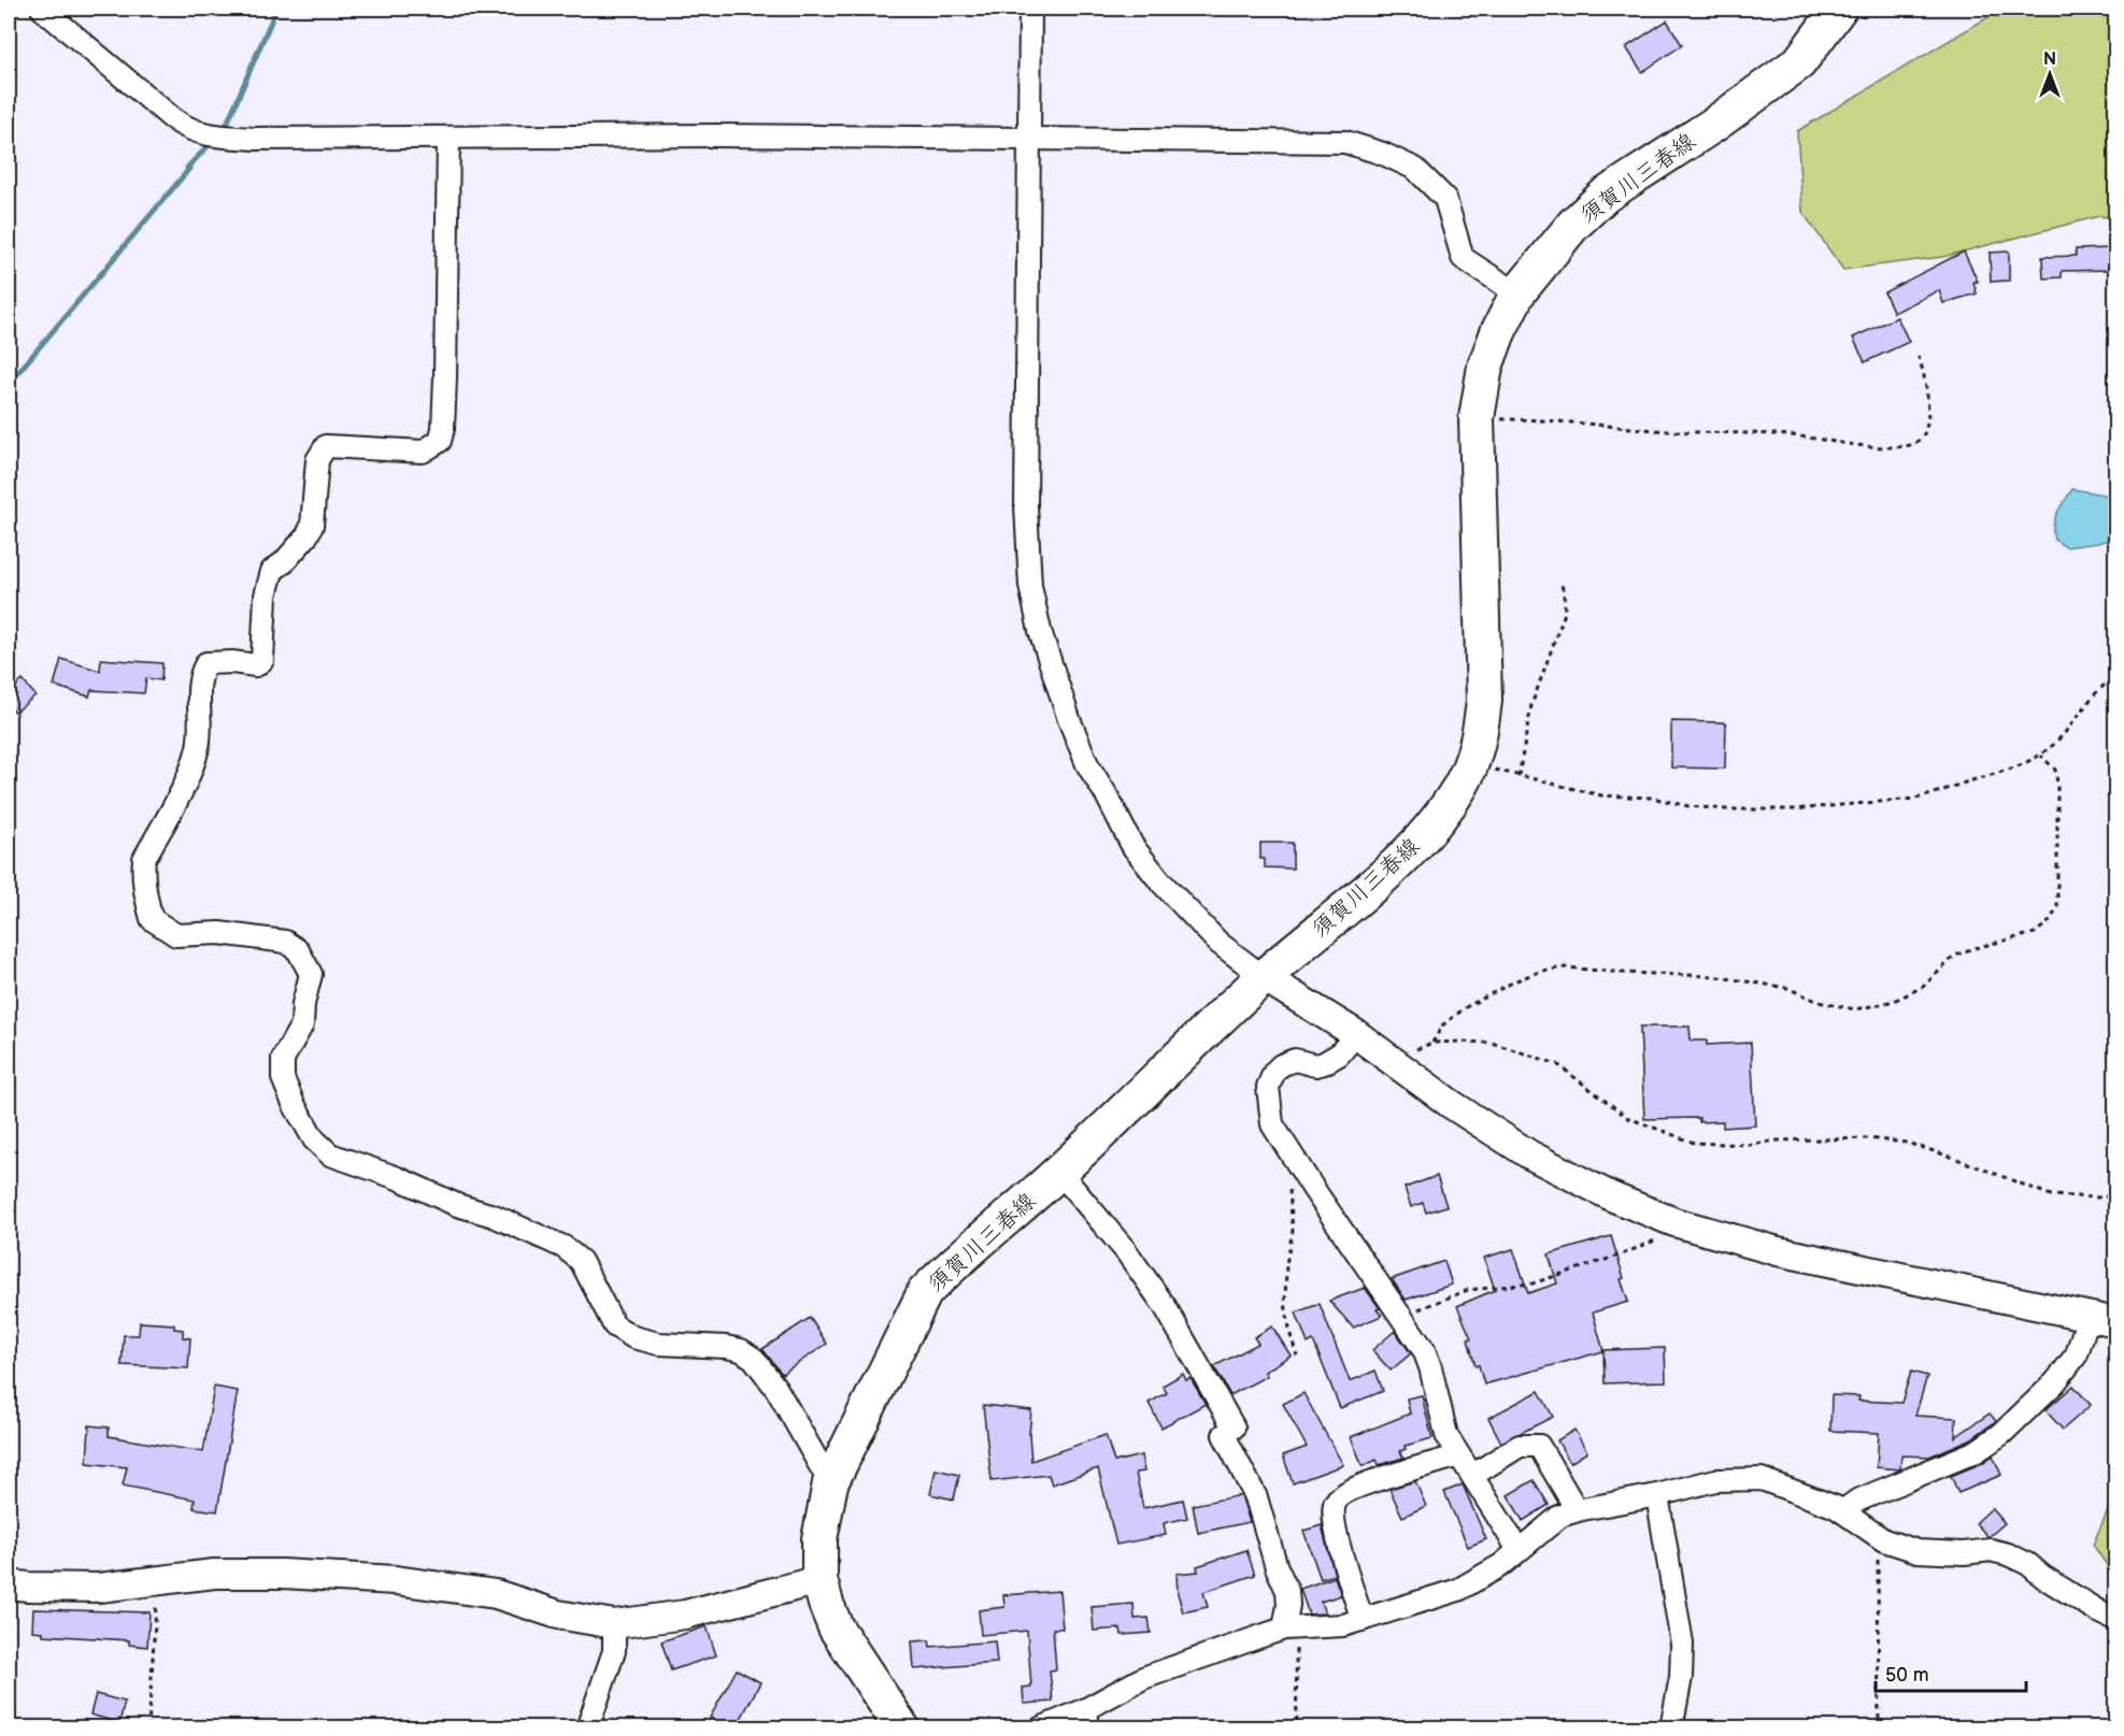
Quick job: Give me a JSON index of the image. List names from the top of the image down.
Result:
{
  "streets": {
    "main road": ["須賀川三春線"]
  },
  "scale_bar": "50 m",
  "north": "top"
}
